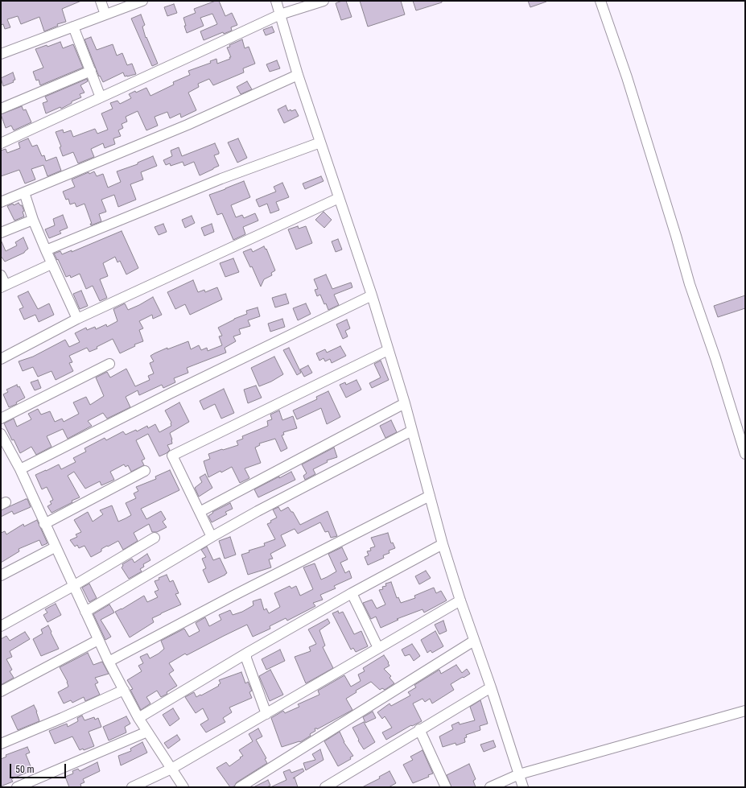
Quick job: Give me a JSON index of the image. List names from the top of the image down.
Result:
{
  "scale_bar": "50 m"
}
